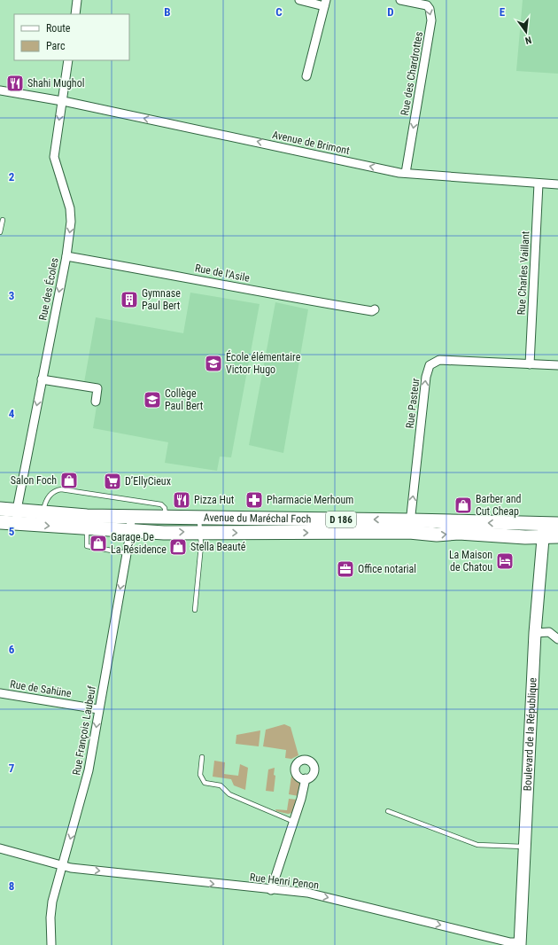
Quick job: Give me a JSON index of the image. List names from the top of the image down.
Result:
{
  "streets": {
    "main road": ["Avenue du Maréchal Foch", "D 186"],
    "street": [
      "Rue des Chardrottes",
      "Avenue de Brimont",
      "Rue de l'Asile",
      "Rue Charles Vaillant",
      "Rue des Écoles",
      "Rue Pasteur",
      "Rue de Sahüne",
      "Rue François Laubeuf",
      "Boulevard de la République",
      "Rue Henri Penon"
    ]
  },
  "crossings": [
    ["Rue des Chardrottes", "Avenue de Brimont"],
    ["Avenue de Brimont", "Rue Charles Vaillant"],
    ["Avenue de Brimont", "Rue des Écoles"],
    ["Rue de l'Asile", "Rue des Écoles"],
    ["Rue Charles Vaillant", "Rue Pasteur"],
    ["Rue des Écoles", "Avenue du Maréchal Foch"],
    ["Rue Pasteur", "Avenue du Maréchal Foch"],
    ["Avenue du Maréchal Foch", "D 186"],
    ["Avenue du Maréchal Foch", "Rue François Laubeuf"],
    ["Avenue du Maréchal Foch", "Boulevard de la République"],
    ["D 186", "Boulevard de la République"],
    ["Rue de Sahüne", "Rue François Laubeuf"],
    ["Rue François Laubeuf", "Rue Henri Penon"],
    ["Boulevard de la République", "Rue Henri Penon"]
  ],
  "one_way": [
    "Rue des Chardrottes",
    "Avenue de Brimont",
    "Rue des Écoles",
    "Rue François Laubeuf",
    "Rue Henri Penon"
  ],
  "places": {
    "restaurant": ["Shahi Mughol", "Pizza Hut"],
    "building": ["Gymnase Paul Bert"],
    "school or university": ["École élémentaire Victor Hugo", "Collège Paul Bert"],
    "shop": [
      "Salon Foch",
      "Barber and Cut Cheap",
      "Garage De La Résidence",
      "Stella Beauté"
    ],
    "supermarket": ["D’EllyCieux"],
    "pharmacy": ["Pharmacie Merhoum"],
    "hotel": ["La Maison de Chatou"],
    "office": ["Office notarial"]
  },
  "legend": ["Route", "Parc"],
  "north": "bottom",
  "grid": {
    "columns": [
      "B",
      "C",
      "D",
      "E"
    ],
    "rows": [
      "2",
      "3",
      "4",
      "5",
      "6",
      "7",
      "8"
    ]
  }
}
